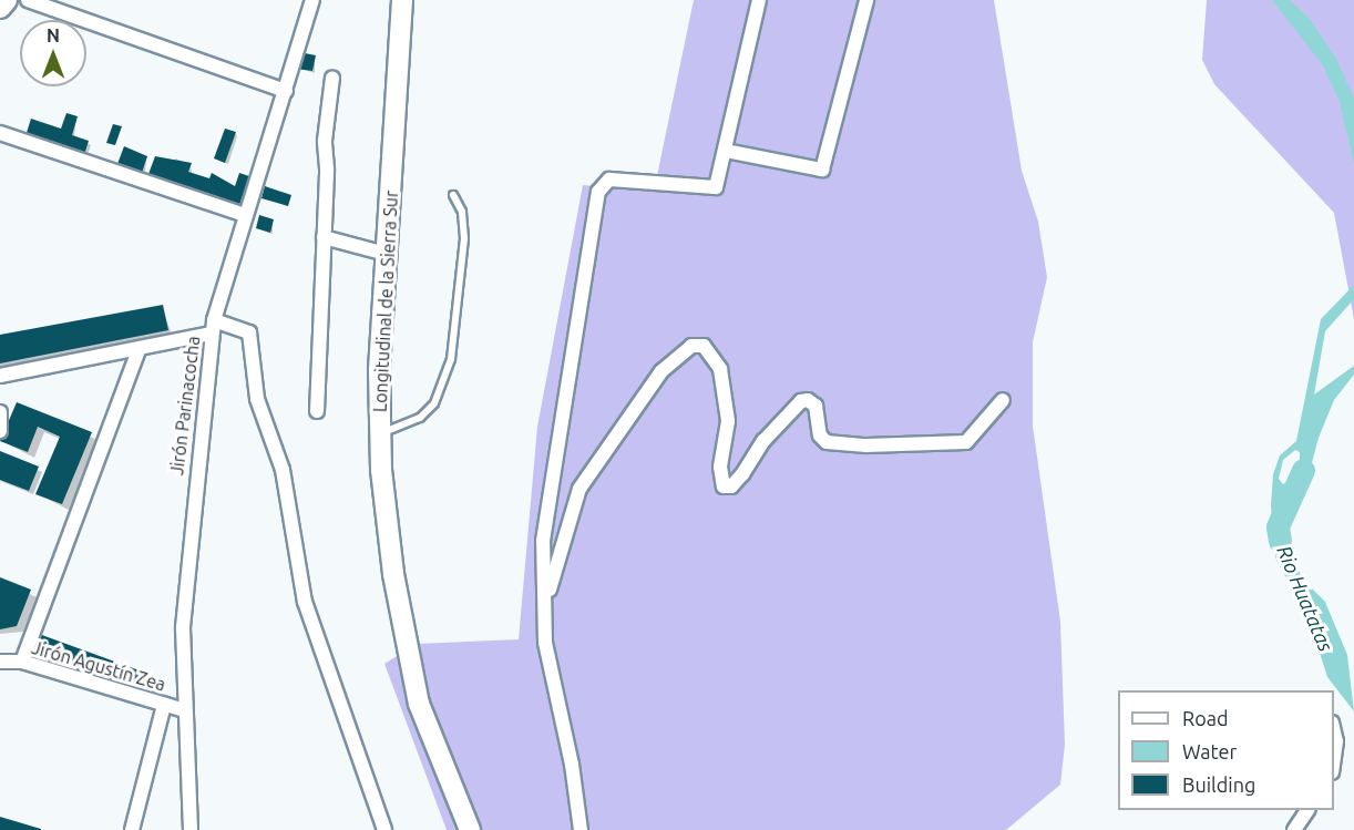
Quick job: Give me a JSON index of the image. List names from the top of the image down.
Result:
{
  "streets": {
    "main road": ["Longitudinal de la Sierra Sur"],
    "street": ["Jirón Parinacocha", "Jirón Agustín Zea"]
  },
  "crossings": [
    ["Jirón Parinacocha", "Jirón Agustín Zea"]
  ],
  "water": ["Rio Huatatas"],
  "legend": ["Road", "Water", "Building"],
  "north": "top"
}
